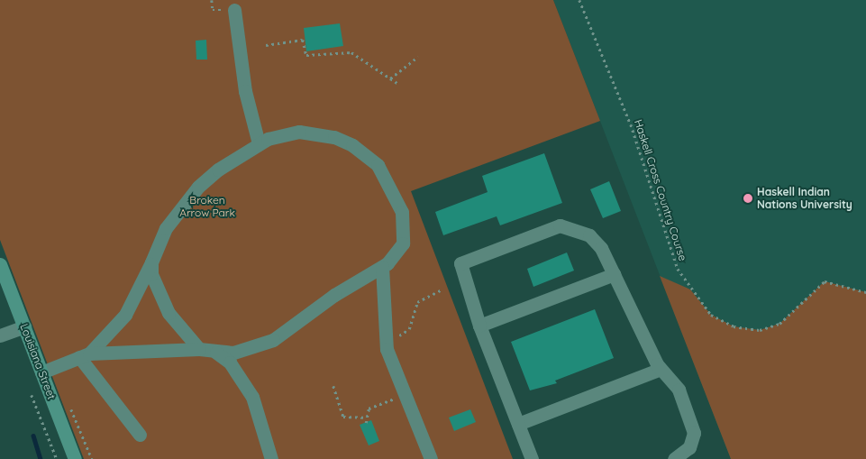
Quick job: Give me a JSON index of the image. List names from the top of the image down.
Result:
{
  "streets": {
    "main road": ["Louisiana Street"],
    "path": ["Haskell Cross Country Course"]
  },
  "parks": ["Broken Arrow Park"],
  "places": ["Haskell Indian Nations University"]
}
